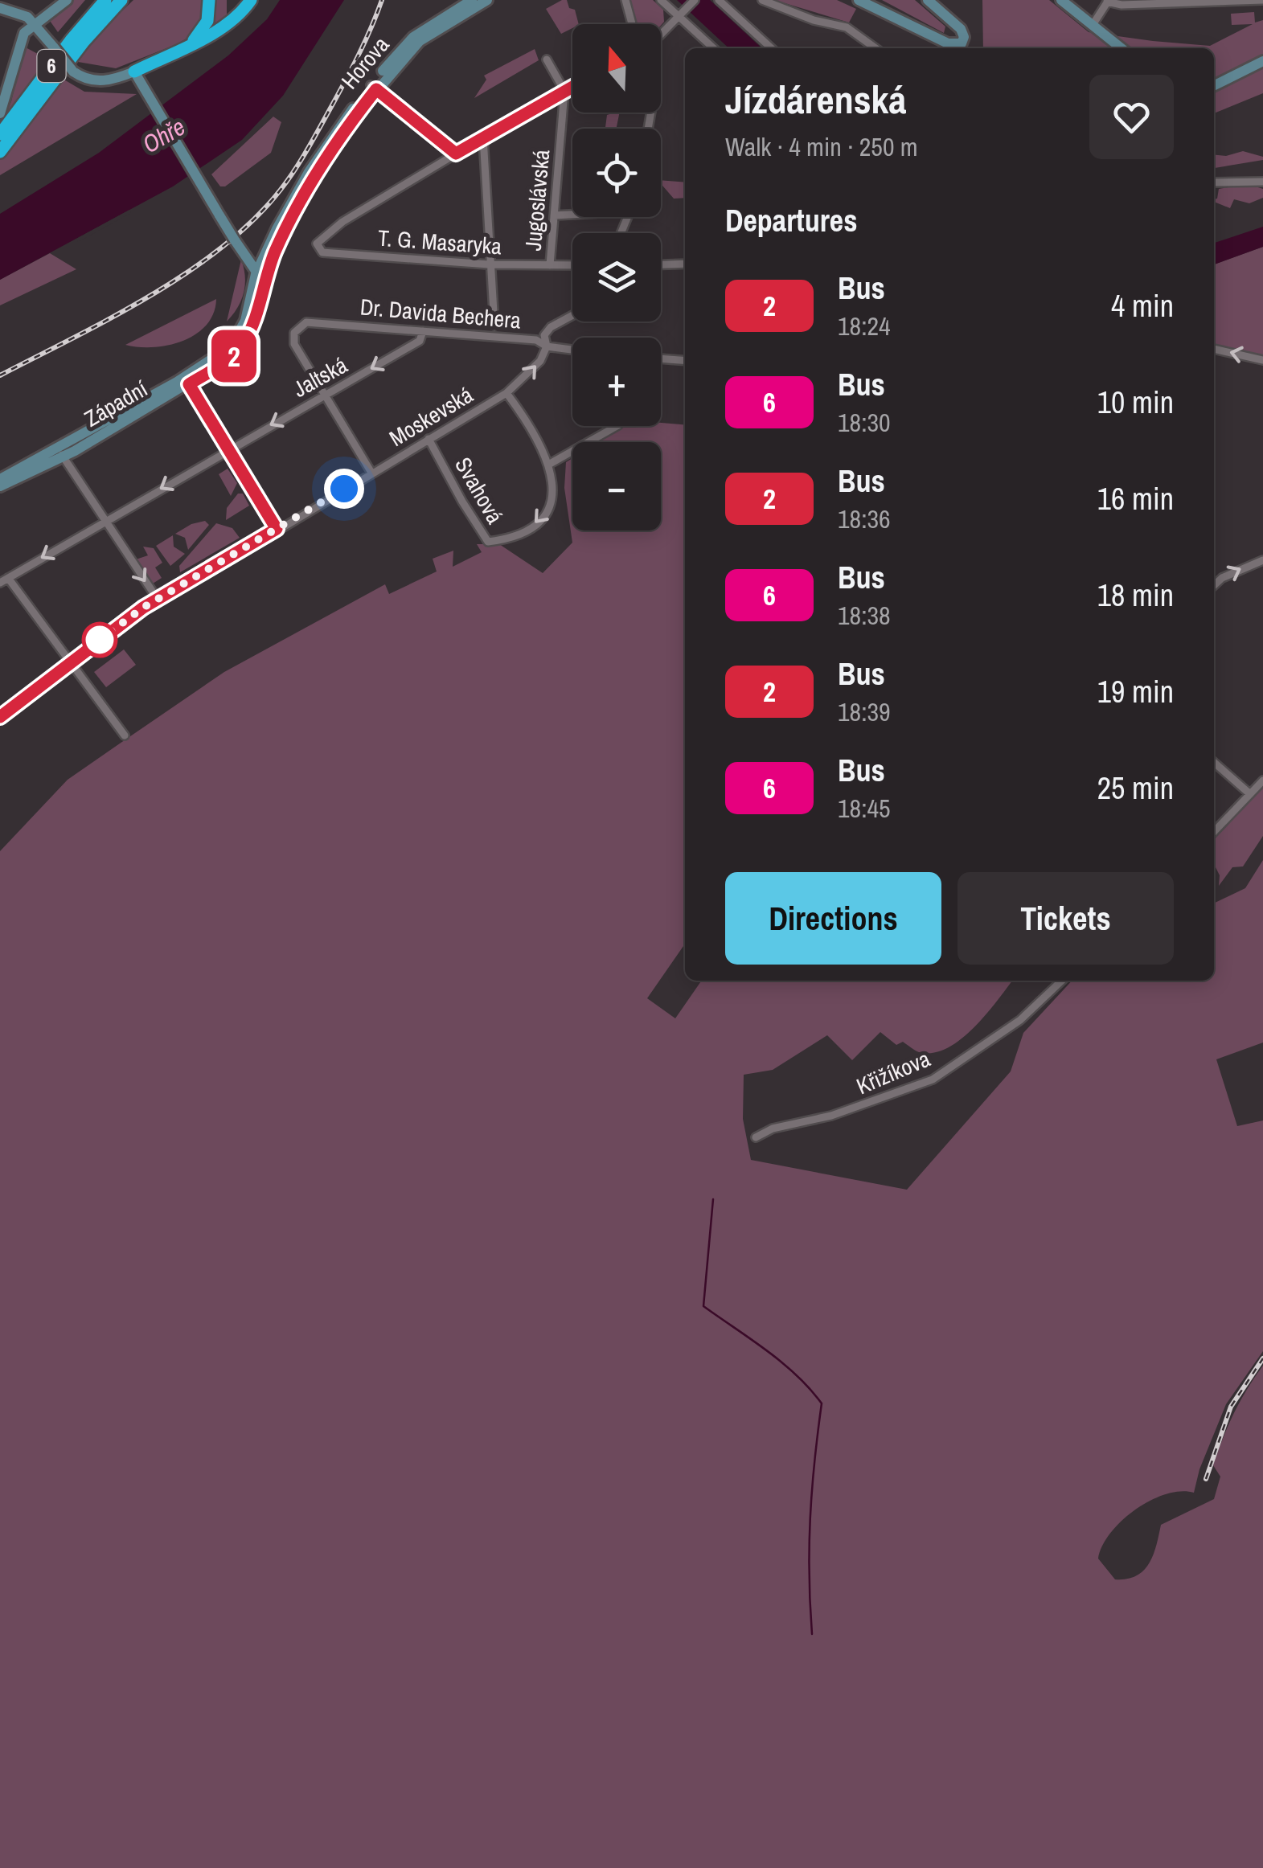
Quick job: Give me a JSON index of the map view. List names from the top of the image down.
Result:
{
  "streets": {
    "highway": ["6"],
    "street": [
      "Horova",
      "Jugoslávská",
      "T. G. Masaryka",
      "Dr. Davida Bechera",
      "Jaltská",
      "Západní",
      "Moskevská",
      "Svahová",
      "Křižíkova"
    ]
  },
  "crossings": [
    ["Jugoslávská", "T. G. Masaryka"],
    ["Dr. Davida Bechera", "Jaltská"],
    ["Dr. Davida Bechera", "Moskevská"],
    ["Moskevská", "Svahová"]
  ],
  "one_way": ["Jaltská"],
  "water": ["Ohře"],
  "lines": ["bus line 2"],
  "north": "top",
  "page": {
    "on_map": "2",
    "map_buttons": ["+", "−"],
    "heading": [
      ["Jízdárenská", "Walk · 4 min · 250 m"],
      "Departures"
    ],
    "list": [
      {
        "mark": "2",
        "name": "Bus",
        "note": "18:24",
        "value": "4 min"
      },
      {
        "mark": "6",
        "name": "Bus",
        "note": "18:30",
        "value": "10 min"
      },
      {
        "mark": "2",
        "name": "Bus",
        "note": "18:36",
        "value": "16 min"
      },
      {
        "mark": "6",
        "name": "Bus",
        "note": "18:38",
        "value": "18 min"
      },
      {
        "mark": "2",
        "name": "Bus",
        "note": "18:39",
        "value": "19 min"
      },
      {
        "mark": "6",
        "name": "Bus",
        "note": "18:45",
        "value": "25 min"
      }
    ],
    "buttons": ["Directions", "Tickets"]
  }
}
